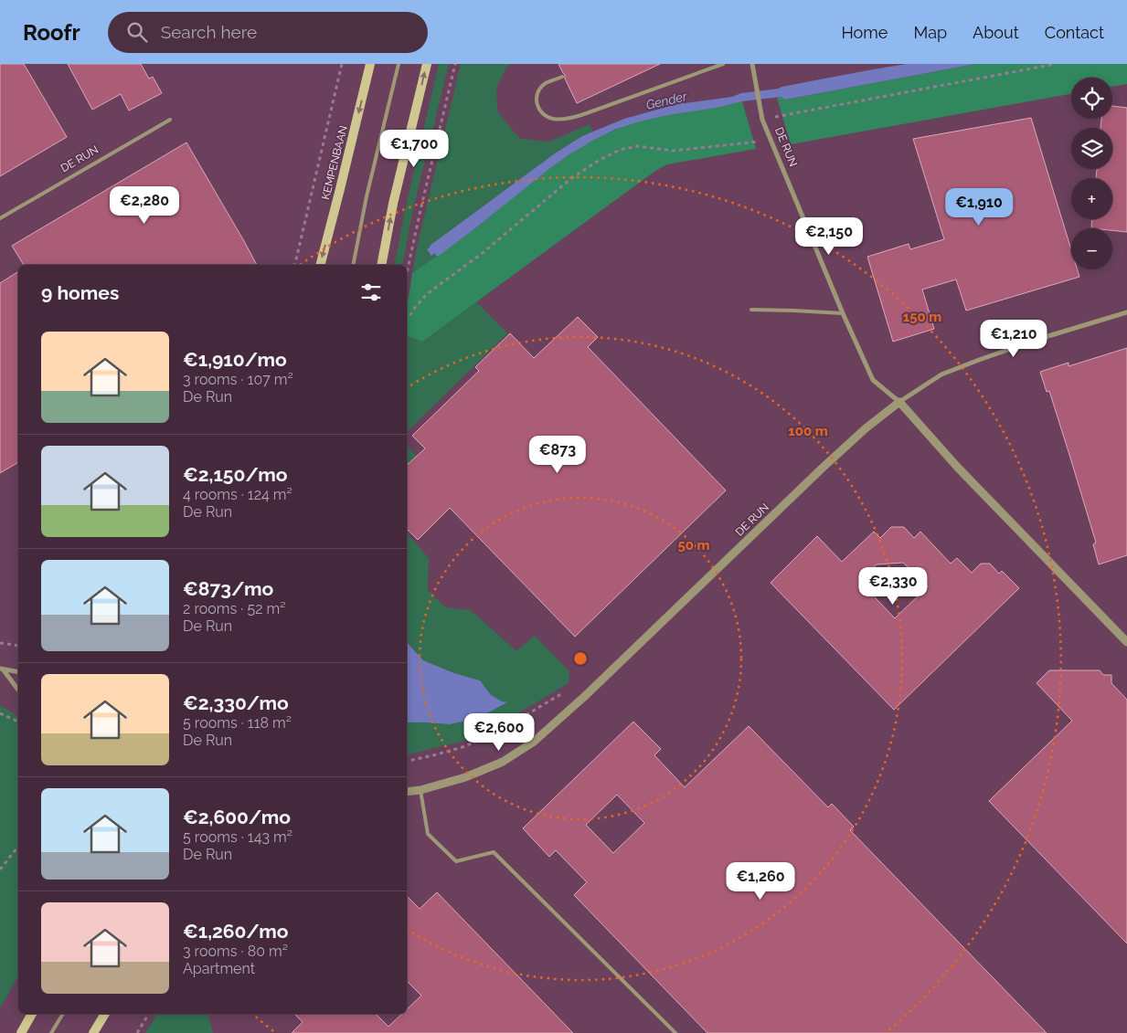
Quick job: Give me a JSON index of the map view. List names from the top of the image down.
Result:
{
  "streets": {
    "main road": ["KEMPENBAAN"],
    "street": ["DE RUN"]
  },
  "water": ["Gender"],
  "page": {
    "header": "Roofr",
    "search": "Search here",
    "nav": [
      "Home",
      "Map",
      "About",
      "Contact"
    ],
    "map_buttons": ["+", "−"],
    "price": [
      "€1,700",
      "€2,280",
      "€1,910",
      "€2,150",
      "€1,210",
      "€873",
      "€2,330",
      "€2,600",
      "€1,260"
    ],
    "heading": "9 homes",
    "list": [
      {
        "name": "€1,910/mo",
        "note": "3 rooms · 107 m² · De Run"
      },
      {
        "name": "€2,150/mo",
        "note": "4 rooms · 124 m² · De Run"
      },
      {
        "name": "€873/mo",
        "note": "2 rooms · 52 m² · De Run"
      },
      {
        "name": "€2,330/mo",
        "note": "5 rooms · 118 m² · De Run"
      },
      {
        "name": "€2,600/mo",
        "note": "5 rooms · 143 m² · De Run"
      },
      {
        "name": "€1,260/mo",
        "note": "3 rooms · 80 m² · Apartment"
      }
    ]
  },
  "rings": ["150 m", "100 m", "50 m"]
}
